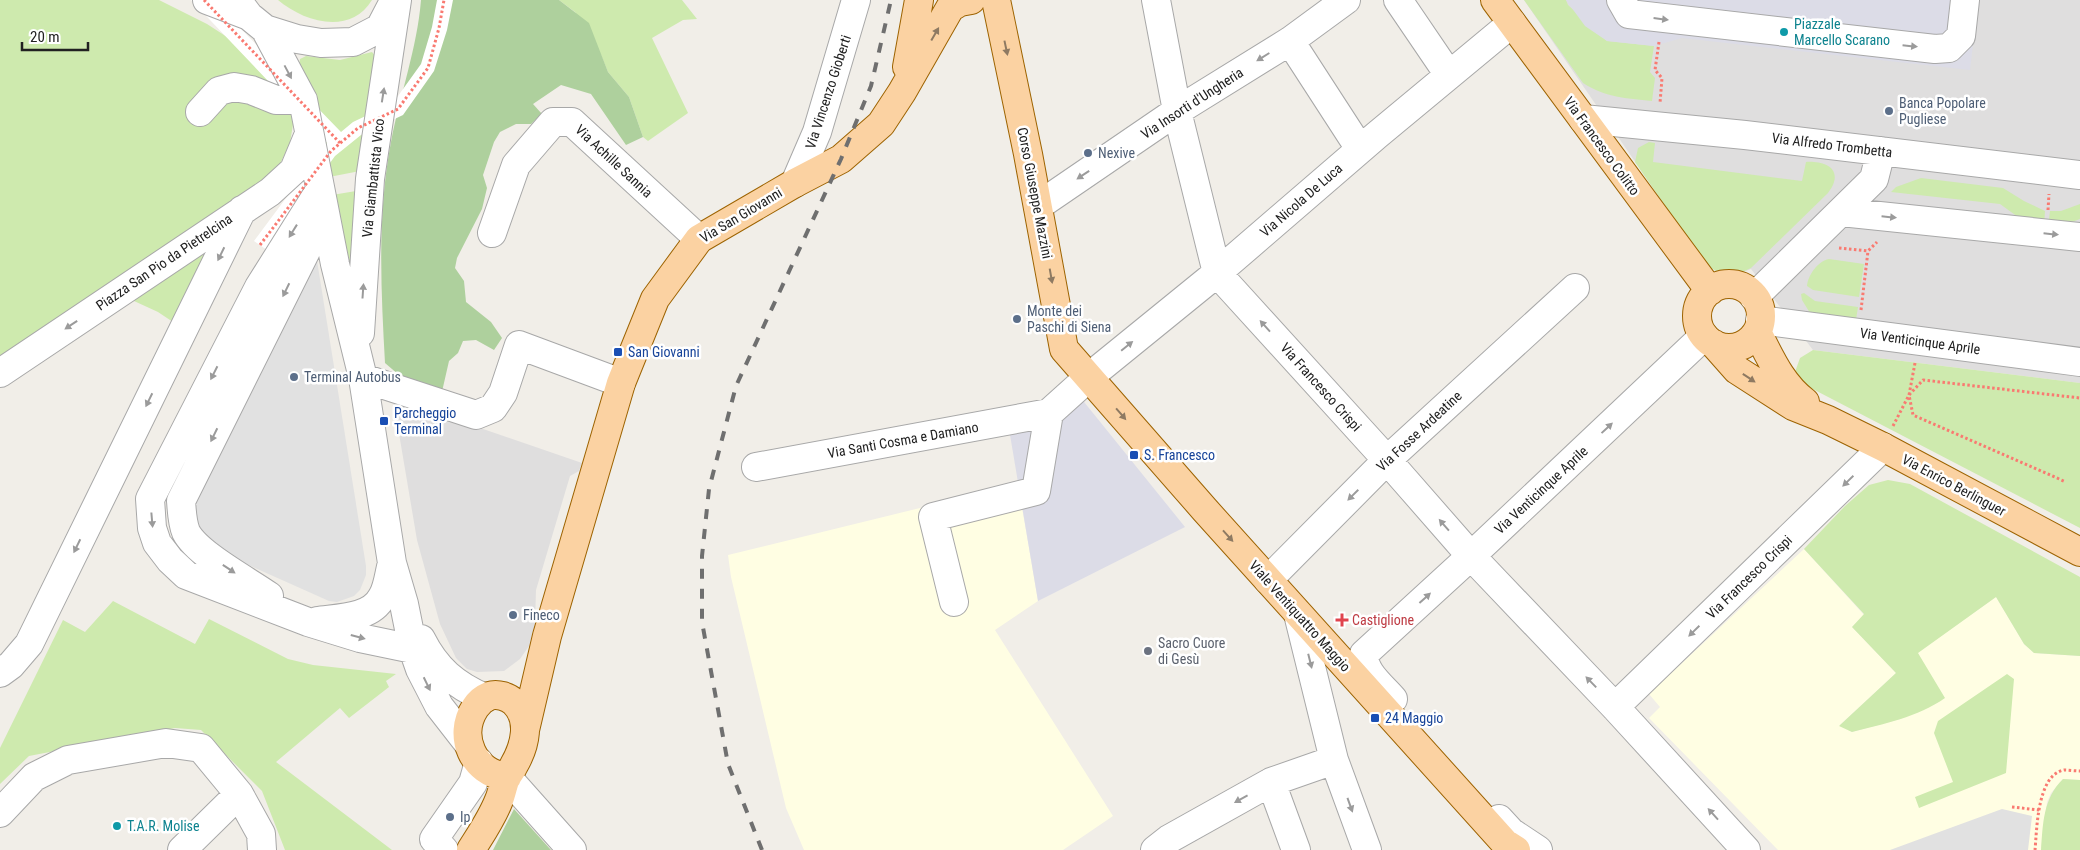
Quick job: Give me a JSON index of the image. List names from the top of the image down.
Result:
{
  "streets": {
    "main road": [
      "Via Francesco Colitto",
      "Corso Giuseppe Mazzini",
      "Via San Giovanni",
      "Via Enrico Berlinguer",
      "Viale Ventiquattro Maggio"
    ],
    "street": [
      "Via Vincenzo Gioberti",
      "Via Insorti d'Ungheria",
      "Via Alfredo Trombetta",
      "Via Achille Sannia",
      "Via Giambattista Vico",
      "Via Nicola De Luca",
      "Piazza San Pio da Pietrelcina",
      "Via Venticinque Aprile",
      "Via Francesco Crispi",
      "Via Fosse Ardeatine",
      "Via Santi Cosma e Damiano"
    ]
  },
  "crossings": [
    ["Via Vincenzo Gioberti", "Via San Giovanni"],
    ["Via Insorti d'Ungheria", "Corso Giuseppe Mazzini"],
    ["Via Insorti d'Ungheria", "Via Francesco Crispi"],
    ["Via Alfredo Trombetta", "Via Francesco Colitto"],
    ["Via Francesco Colitto", "Via Nicola De Luca"],
    ["Via Francesco Colitto", "Via Venticinque Aprile"],
    ["Via Francesco Colitto", "Via Enrico Berlinguer"],
    ["Via Achille Sannia", "Via San Giovanni"],
    ["Via Giambattista Vico", "Via San Giovanni"],
    ["Via Giambattista Vico", "Piazza San Pio da Pietrelcina"],
    ["Corso Giuseppe Mazzini", "Via Nicola De Luca"],
    ["Corso Giuseppe Mazzini", "Via San Giovanni"],
    ["Corso Giuseppe Mazzini", "Viale Ventiquattro Maggio"],
    ["Via Nicola De Luca", "Via Francesco Crispi"],
    ["Via Nicola De Luca", "Via Santi Cosma e Damiano"],
    ["Via Nicola De Luca", "Viale Ventiquattro Maggio"],
    ["Via Venticinque Aprile", "Via Francesco Crispi"],
    ["Via Venticinque Aprile", "Via Enrico Berlinguer"],
    ["Via Francesco Crispi", "Via Fosse Ardeatine"],
    ["Via Francesco Crispi", "Via Enrico Berlinguer"],
    ["Via Fosse Ardeatine", "Viale Ventiquattro Maggio"]
  ],
  "one_way": [
    "Via Insorti d'Ungheria",
    "Corso Giuseppe Mazzini",
    "Piazza San Pio da Pietrelcina",
    "Via Venticinque Aprile",
    "Via Fosse Ardeatine",
    "Viale Ventiquattro Maggio"
  ],
  "places": {
    "other": [
      "Piazzale Marcello Scarano",
      "Banca Popolare Pugliese",
      "Nexive",
      "Monte dei Paschi di Siena",
      "Terminal Autobus",
      "Fineco",
      "Sacro Cuore di Gesù",
      "Ip",
      "T.A.R. Molise"
    ],
    "transit": [
      "San Giovanni",
      "Parcheggio Terminal",
      "S. Francesco",
      "24 Maggio"
    ],
    "health": ["Castiglione"]
  },
  "scale_bar": "20 m"
}
